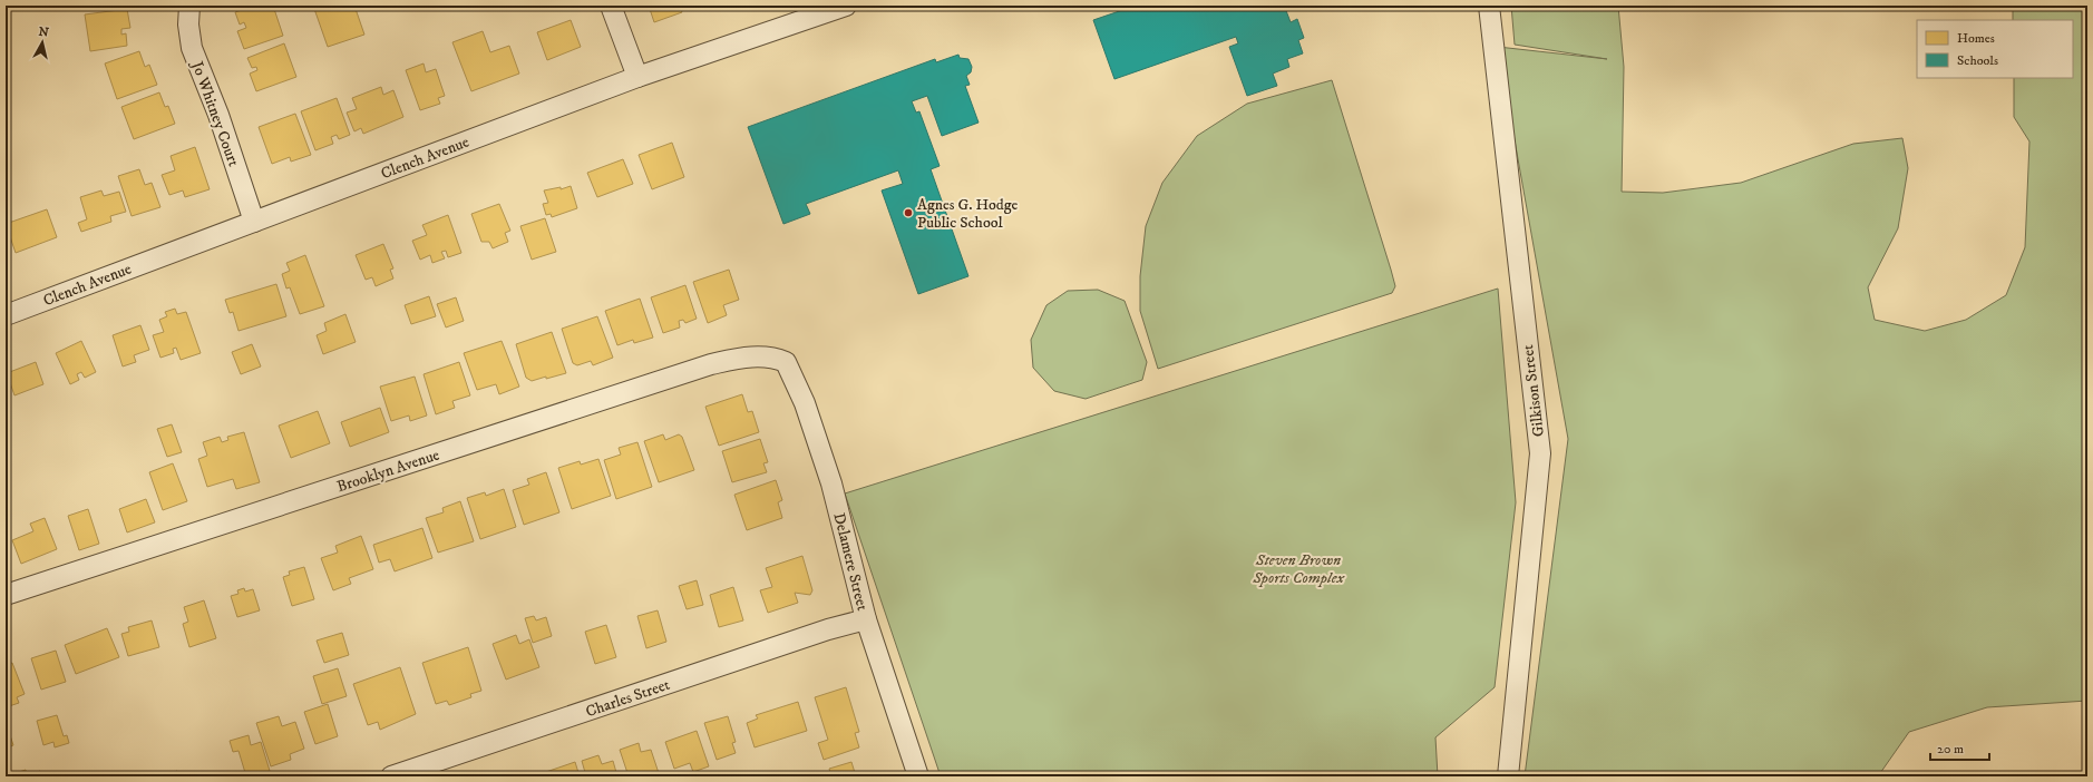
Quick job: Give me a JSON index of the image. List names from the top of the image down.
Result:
{
  "streets": {
    "street": [
      "Jo Whitney Court",
      "Clench Avenue",
      "Gilkison Street",
      "Brooklyn Avenue",
      "Delamere Street",
      "Charles Street"
    ]
  },
  "crossings": [
    ["Jo Whitney Court", "Clench Avenue"],
    ["Brooklyn Avenue", "Delamere Street"],
    ["Delamere Street", "Charles Street"]
  ],
  "parks": ["Steven Brown Sports Complex"],
  "places": ["Agnes G. Hodge Public School"],
  "legend": ["Homes", "Schools"],
  "scale_bar": "20 m",
  "north": "top"
}
